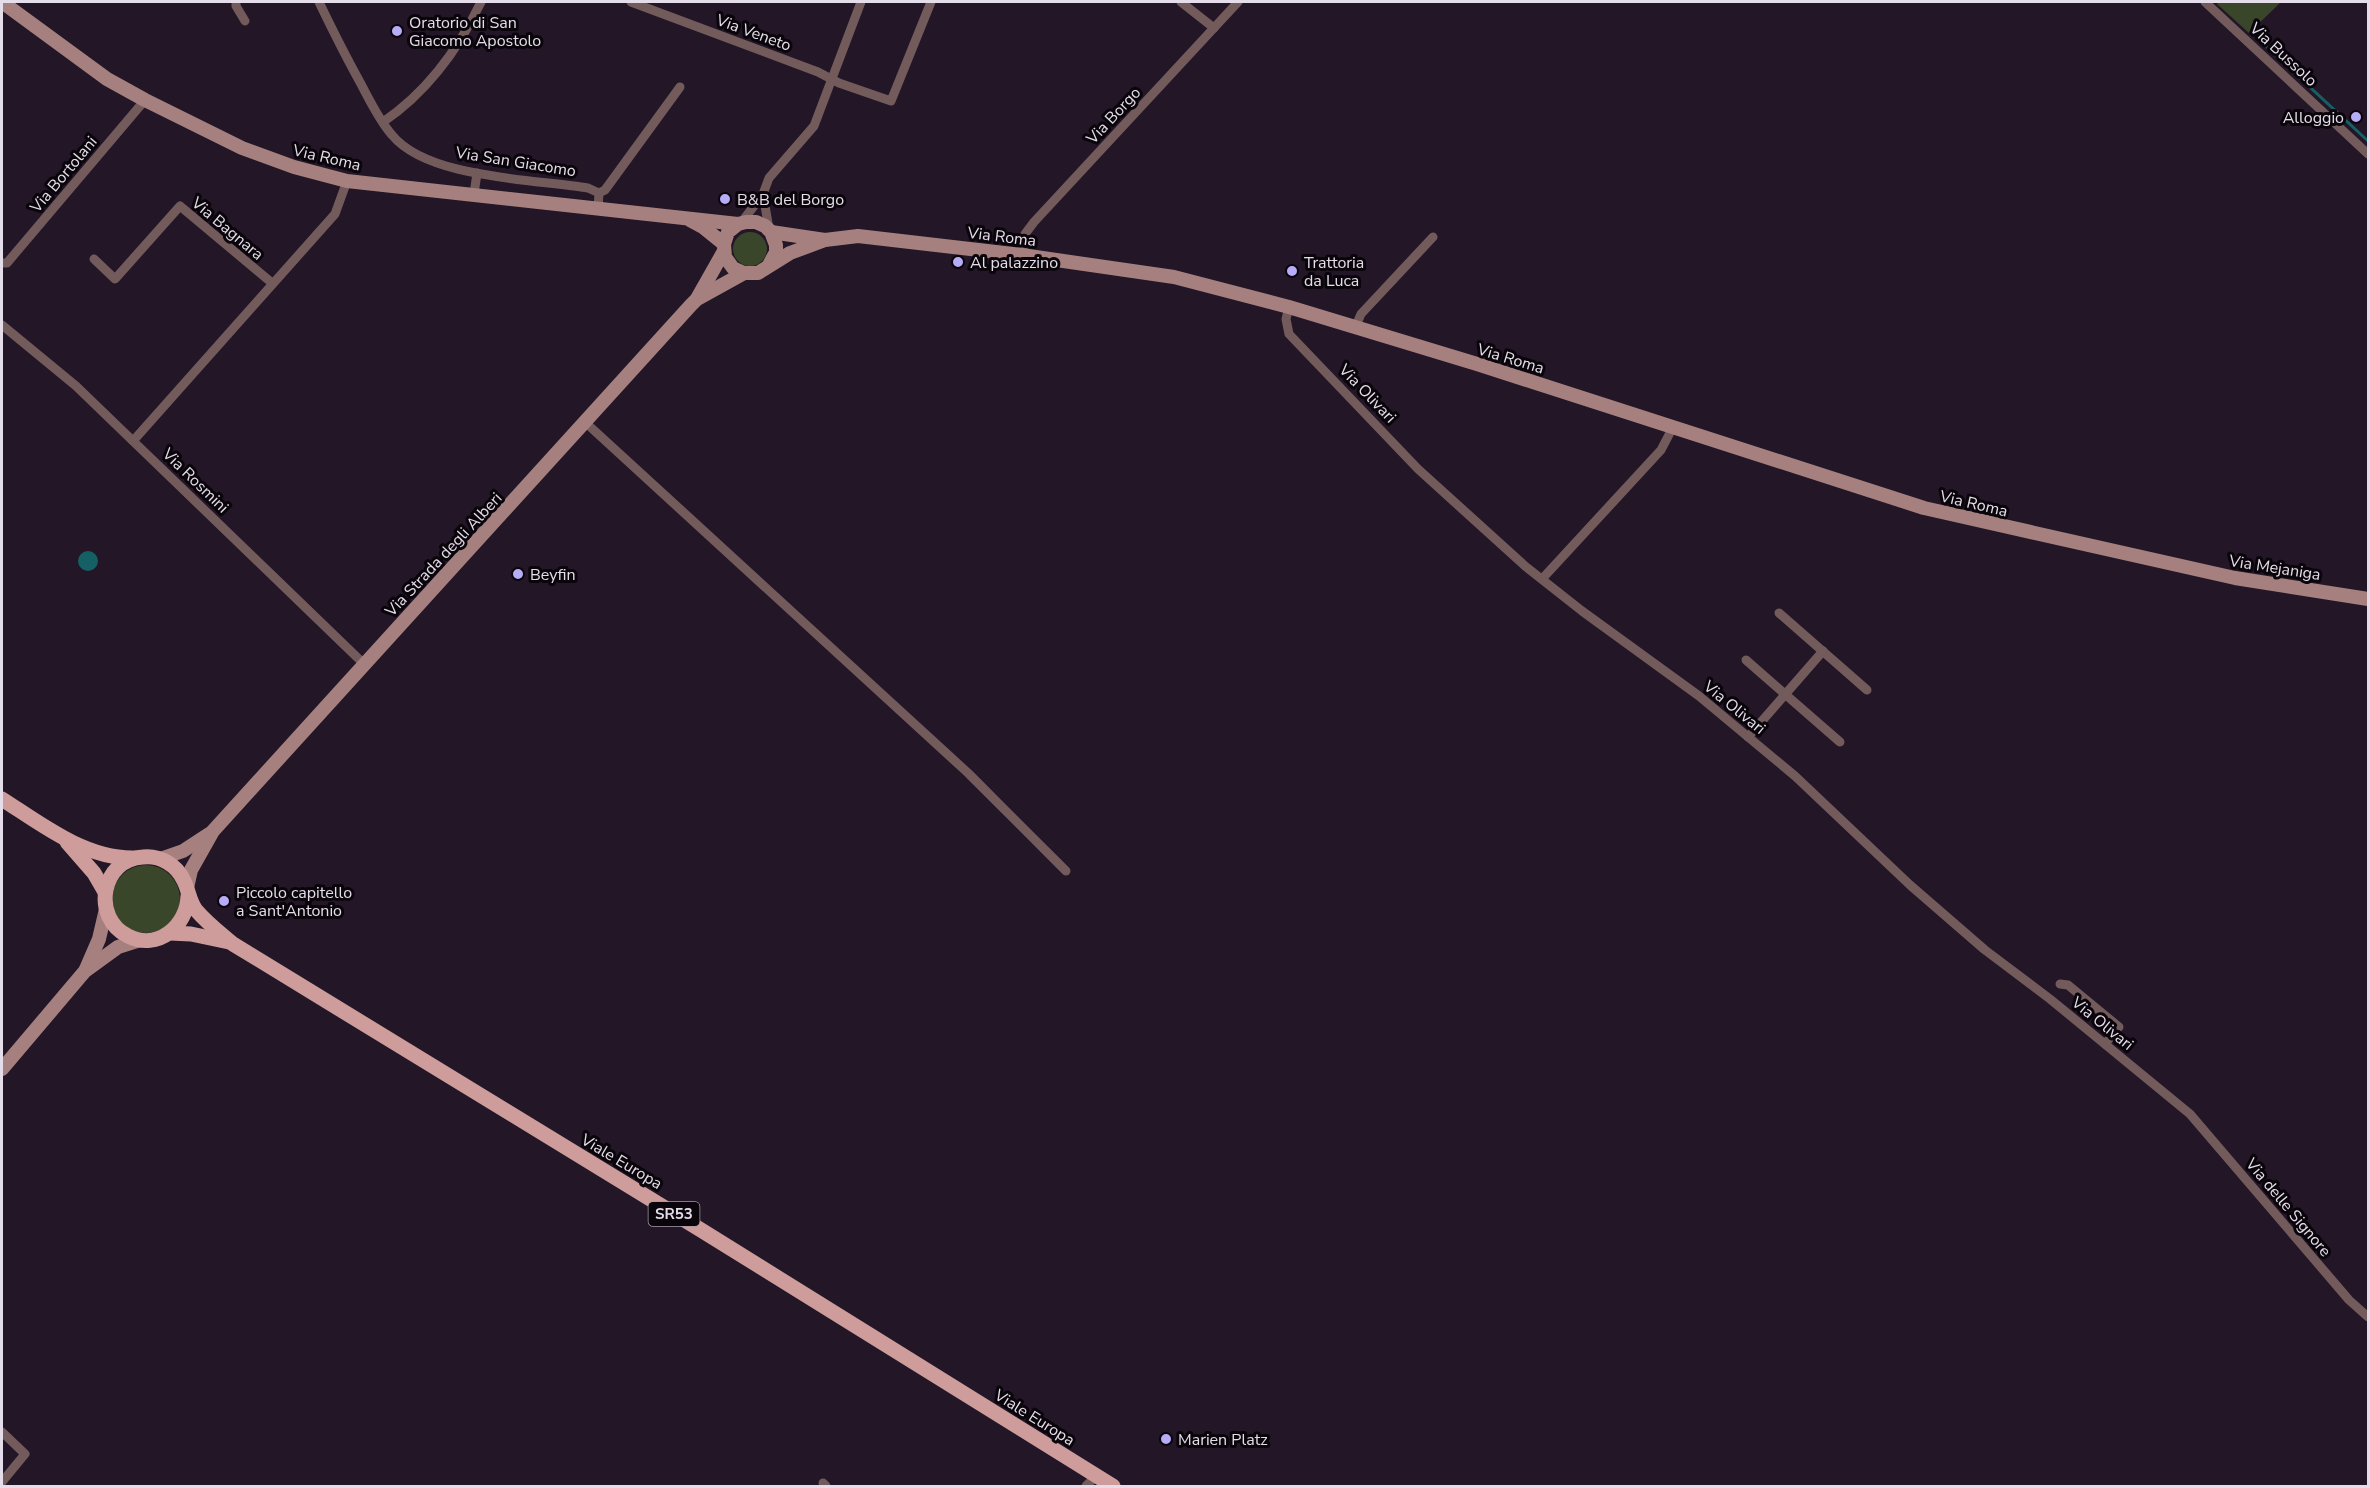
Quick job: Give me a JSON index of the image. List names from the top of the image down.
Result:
{
  "streets": {
    "main road": [
      "Via Roma",
      "Via Strada degli Alberi",
      "Via Mejaniga",
      "Viale Europa",
      "SR53"
    ],
    "street": [
      "Via Veneto",
      "Via Bussolo",
      "Via Borgo",
      "Via San Giacomo",
      "Via Bortolani",
      "Via Bagnara",
      "Via Olivari",
      "Via Rosmini",
      "Via delle Signore"
    ]
  },
  "crossings": [
    ["Via Borgo", "Via Roma"],
    ["Via Roma", "Via Bortolani"],
    ["Via Roma", "Via Olivari"],
    ["Via Roma", "Via Strada degli Alberi"],
    ["Via Roma", "Via Mejaniga"],
    ["Via Olivari", "Via delle Signore"],
    ["Via Rosmini", "Via Strada degli Alberi"],
    ["Via Strada degli Alberi", "Viale Europa"]
  ],
  "places": [
    "Oratorio di San Giacomo Apostolo",
    "Alloggio",
    "B&B del Borgo",
    "Al palazzino",
    "Trattoria da Luca",
    "Beyfin",
    "Piccolo capitello a Sant'Antonio",
    "Marien Platz"
  ]
}
